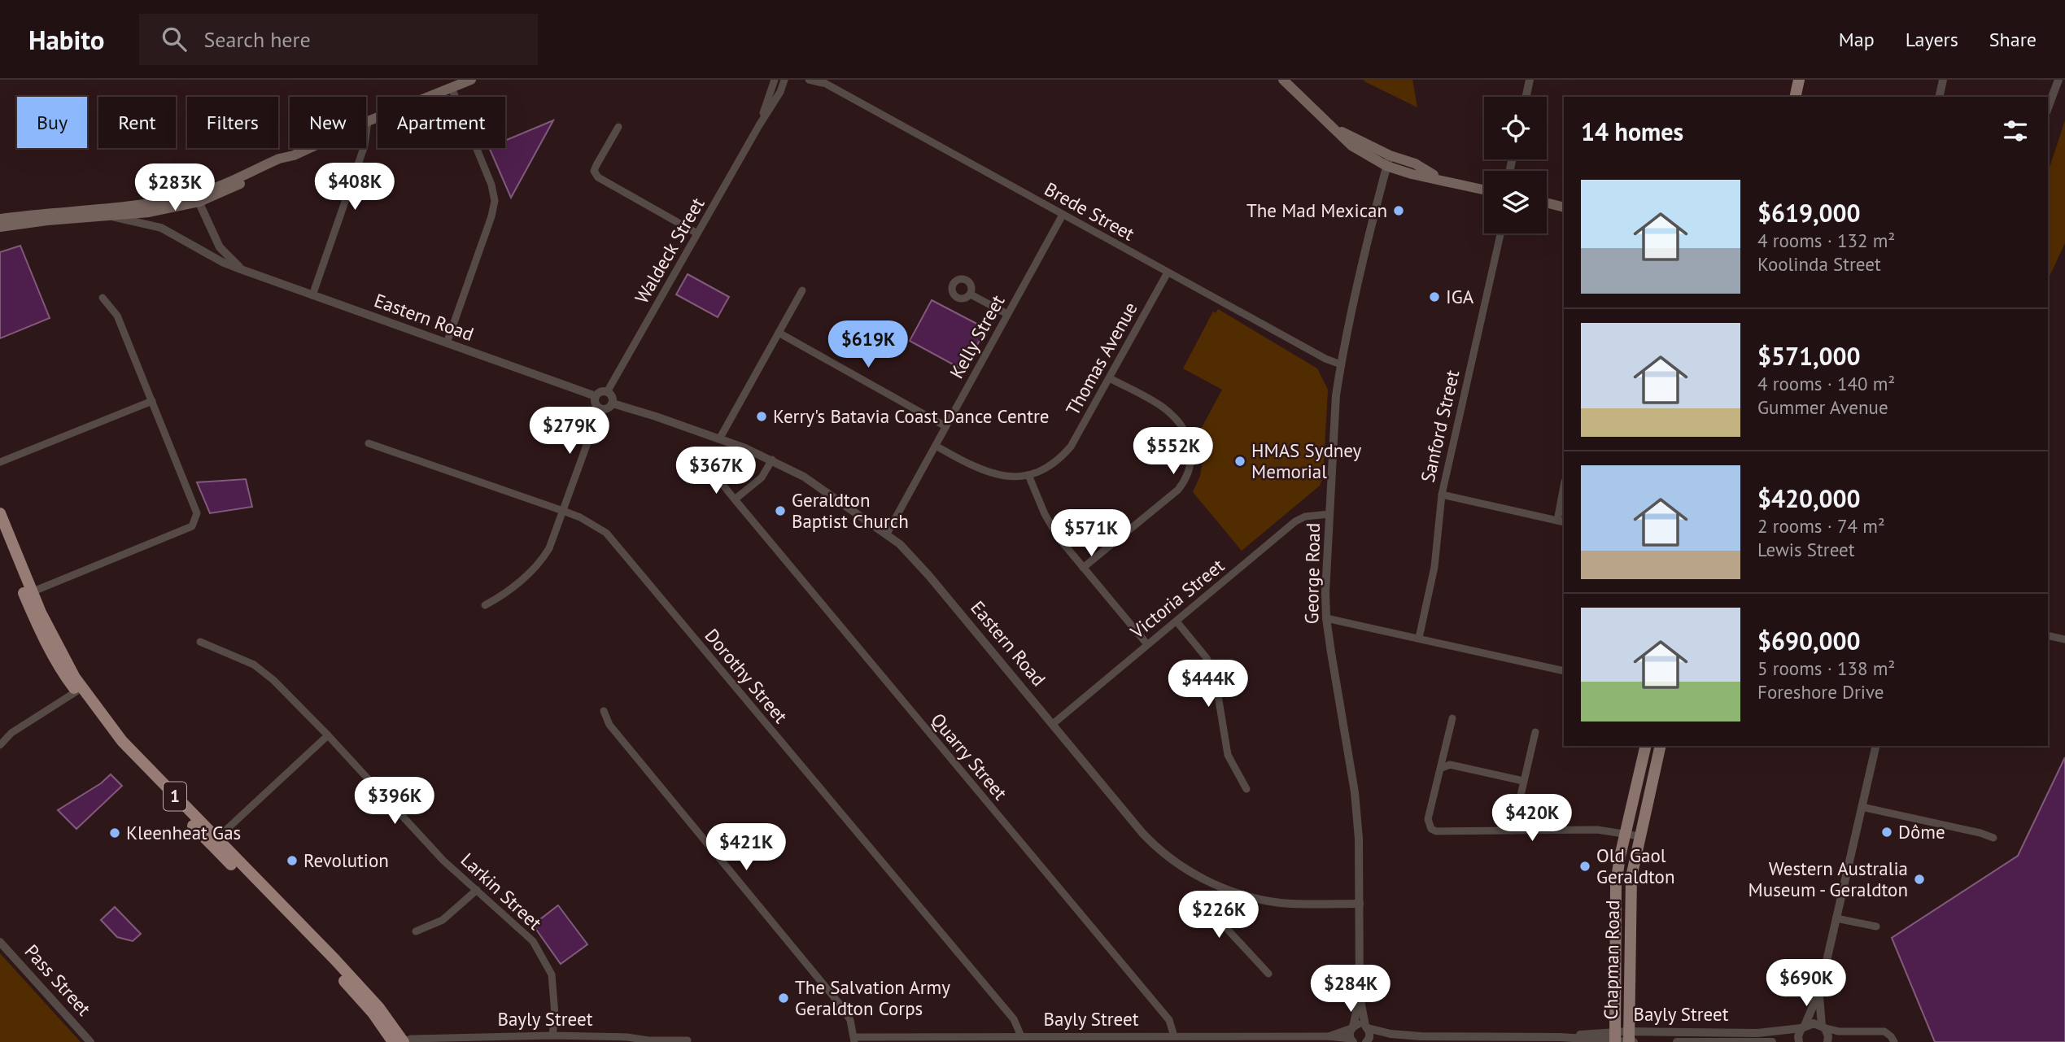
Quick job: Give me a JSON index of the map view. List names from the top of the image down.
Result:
{
  "streets": {
    "highway": ["1"],
    "main road": ["Chapman Road"],
    "street": [
      "Brede Street",
      "Waldeck Street",
      "Eastern Road",
      "Kelly Street",
      "Thomas Avenue",
      "Sanford Street",
      "George Road",
      "Victoria Street",
      "Dorothy Street",
      "Quarry Street",
      "Larkin Street",
      "Pass Street",
      "Bayly Street"
    ]
  },
  "crossings": [
    ["Brede Street", "Kelly Street"],
    ["Brede Street", "Thomas Avenue"],
    ["Brede Street", "George Road"],
    ["Waldeck Street", "Eastern Road"],
    ["Eastern Road", "Kelly Street"],
    ["Eastern Road", "George Road"],
    ["Eastern Road", "Victoria Street"],
    ["Kelly Street", "Thomas Avenue"],
    ["George Road", "Victoria Street"],
    ["George Road", "Bayly Street"],
    ["Dorothy Street", "Bayly Street"],
    ["Quarry Street", "Bayly Street"],
    ["1", "Bayly Street"],
    ["Larkin Street", "Bayly Street"],
    ["Chapman Road", "Bayly Street"]
  ],
  "places": [
    "The Mad Mexican",
    "IGA",
    "Kerry's Batavia Coast Dance Centre",
    "HMAS Sydney Memorial",
    "Geraldton Baptist Church",
    "Dôme",
    "Kleenheat Gas",
    "Revolution",
    "Old Gaol Geraldton",
    "Western Australia Museum - Geraldton",
    "The Salvation Army Geraldton Corps"
  ],
  "page": {
    "header": "Habito",
    "search": "Search here",
    "nav": ["Map", "Layers", "Share"],
    "chip": [
      "Buy",
      "Rent",
      "Filters",
      "New",
      "Apartment"
    ],
    "heading": "14 homes",
    "price": [
      "$408K",
      "$283K",
      "$619K",
      "$279K",
      "$552K",
      "$367K",
      "$571K",
      "$444K",
      "$396K",
      "$420K",
      "$421K",
      "$226K",
      "$690K",
      "$284K"
    ],
    "list": [
      {
        "name": "$619,000",
        "note": "4 rooms · 132 m² · Koolinda Street"
      },
      {
        "name": "$571,000",
        "note": "4 rooms · 140 m² · Gummer Avenue"
      },
      {
        "name": "$420,000",
        "note": "2 rooms · 74 m² · Lewis Street"
      },
      {
        "name": "$690,000",
        "note": "5 rooms · 138 m² · Foreshore Drive"
      }
    ]
  }
}
